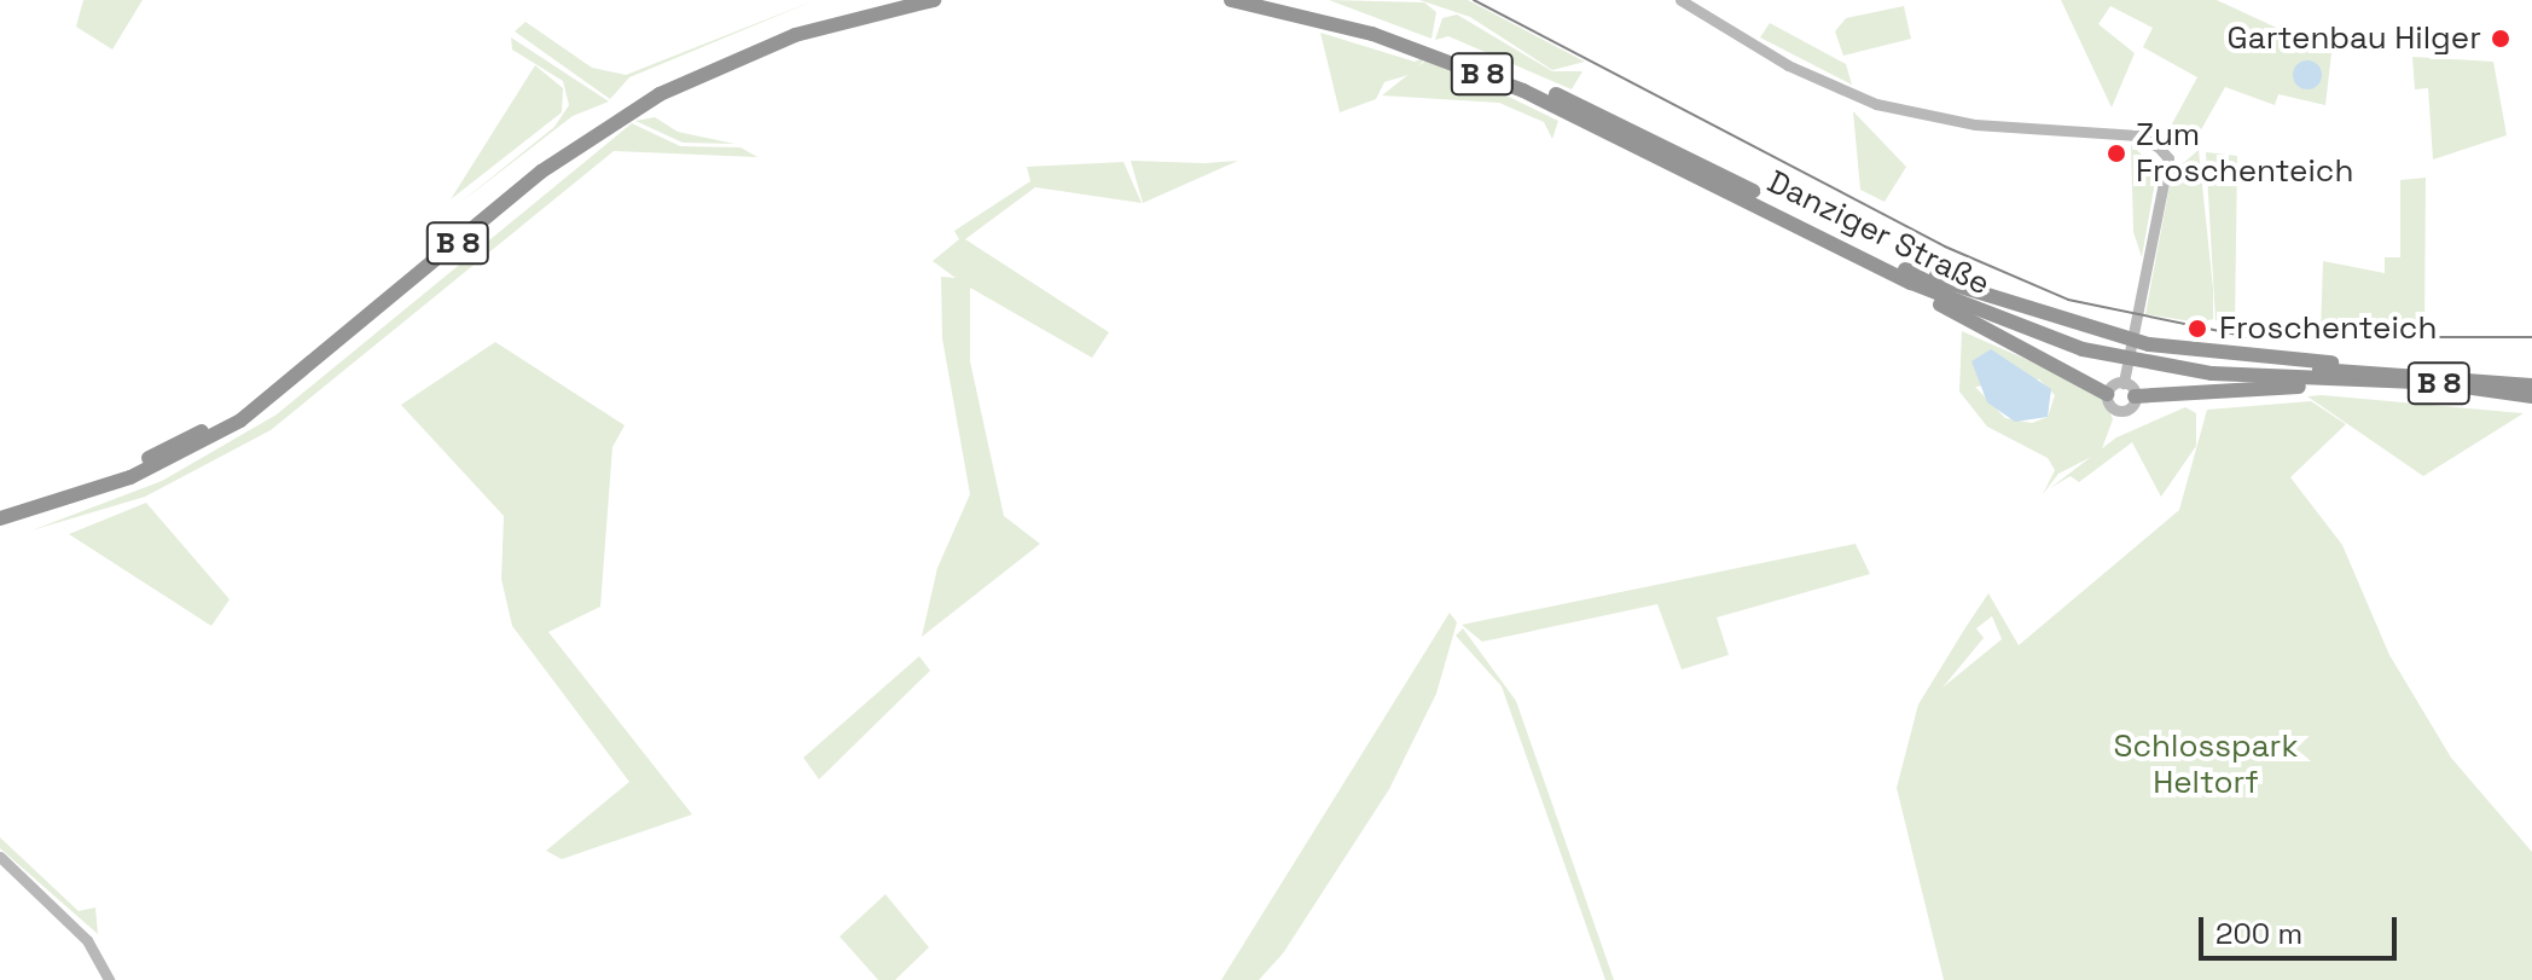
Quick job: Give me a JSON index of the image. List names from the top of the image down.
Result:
{
  "streets": {
    "highway": ["B 8", "Danziger Straße"]
  },
  "parks": ["Schlosspark Heltorf"],
  "places": ["Gartenbau Hilger", "Zum Froschenteich", "Froschenteich"],
  "scale_bar": "200 m"
}
